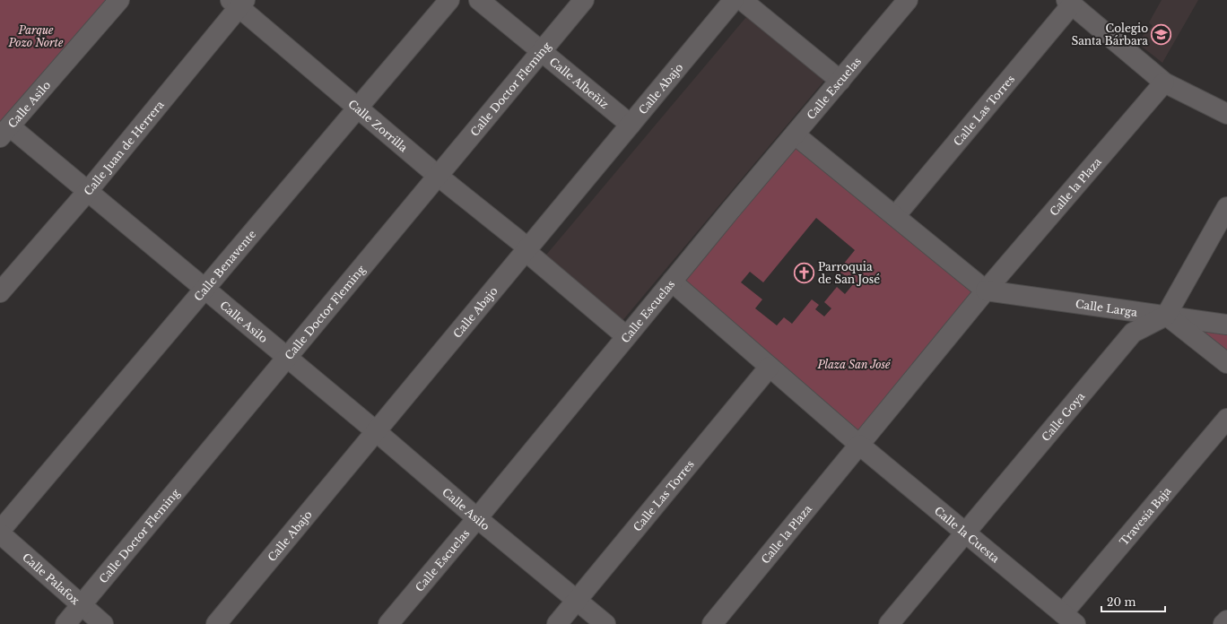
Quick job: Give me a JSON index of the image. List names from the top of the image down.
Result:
{
  "streets": {
    "street": [
      "Calle Albeñiz",
      "Calle Doctor Fleming",
      "Calle Abajo",
      "Calle Escuelas",
      "Calle Asilo",
      "Calle Las Torres",
      "Calle Zorrilla",
      "Calle Juan de Herrera",
      "Calle la Plaza",
      "Calle Benavente",
      "Calle Larga",
      "Calle Goya",
      "Travesía Baja",
      "Calle la Cuesta",
      "Calle Palafox"
    ]
  },
  "crossings": [
    ["Calle Albeñiz", "Calle Doctor Fleming"],
    ["Calle Albeñiz", "Calle Abajo"],
    ["Calle Doctor Fleming", "Calle Asilo"],
    ["Calle Doctor Fleming", "Calle Zorrilla"],
    ["Calle Doctor Fleming", "Calle Palafox"],
    ["Calle Abajo", "Calle Asilo"],
    ["Calle Abajo", "Calle Zorrilla"],
    ["Calle Escuelas", "Calle Asilo"],
    ["Calle Escuelas", "Calle Zorrilla"],
    ["Calle Asilo", "Calle Las Torres"],
    ["Calle Asilo", "Calle Juan de Herrera"],
    ["Calle Asilo", "Calle Benavente"],
    ["Calle Zorrilla", "Calle Juan de Herrera"],
    ["Calle Zorrilla", "Calle Benavente"],
    ["Calle la Plaza", "Calle Larga"],
    ["Calle la Plaza", "Calle la Cuesta"],
    ["Calle Larga", "Calle Goya"],
    ["Calle Goya", "Calle la Cuesta"],
    ["Travesía Baja", "Calle la Cuesta"]
  ],
  "parks": ["Parque Pozo Norte", "Plaza San José"],
  "places": {
    "school or university": ["Colegio Santa Bárbara"],
    "church": ["Parroquia de San José"]
  },
  "scale_bar": "20 m"
}
